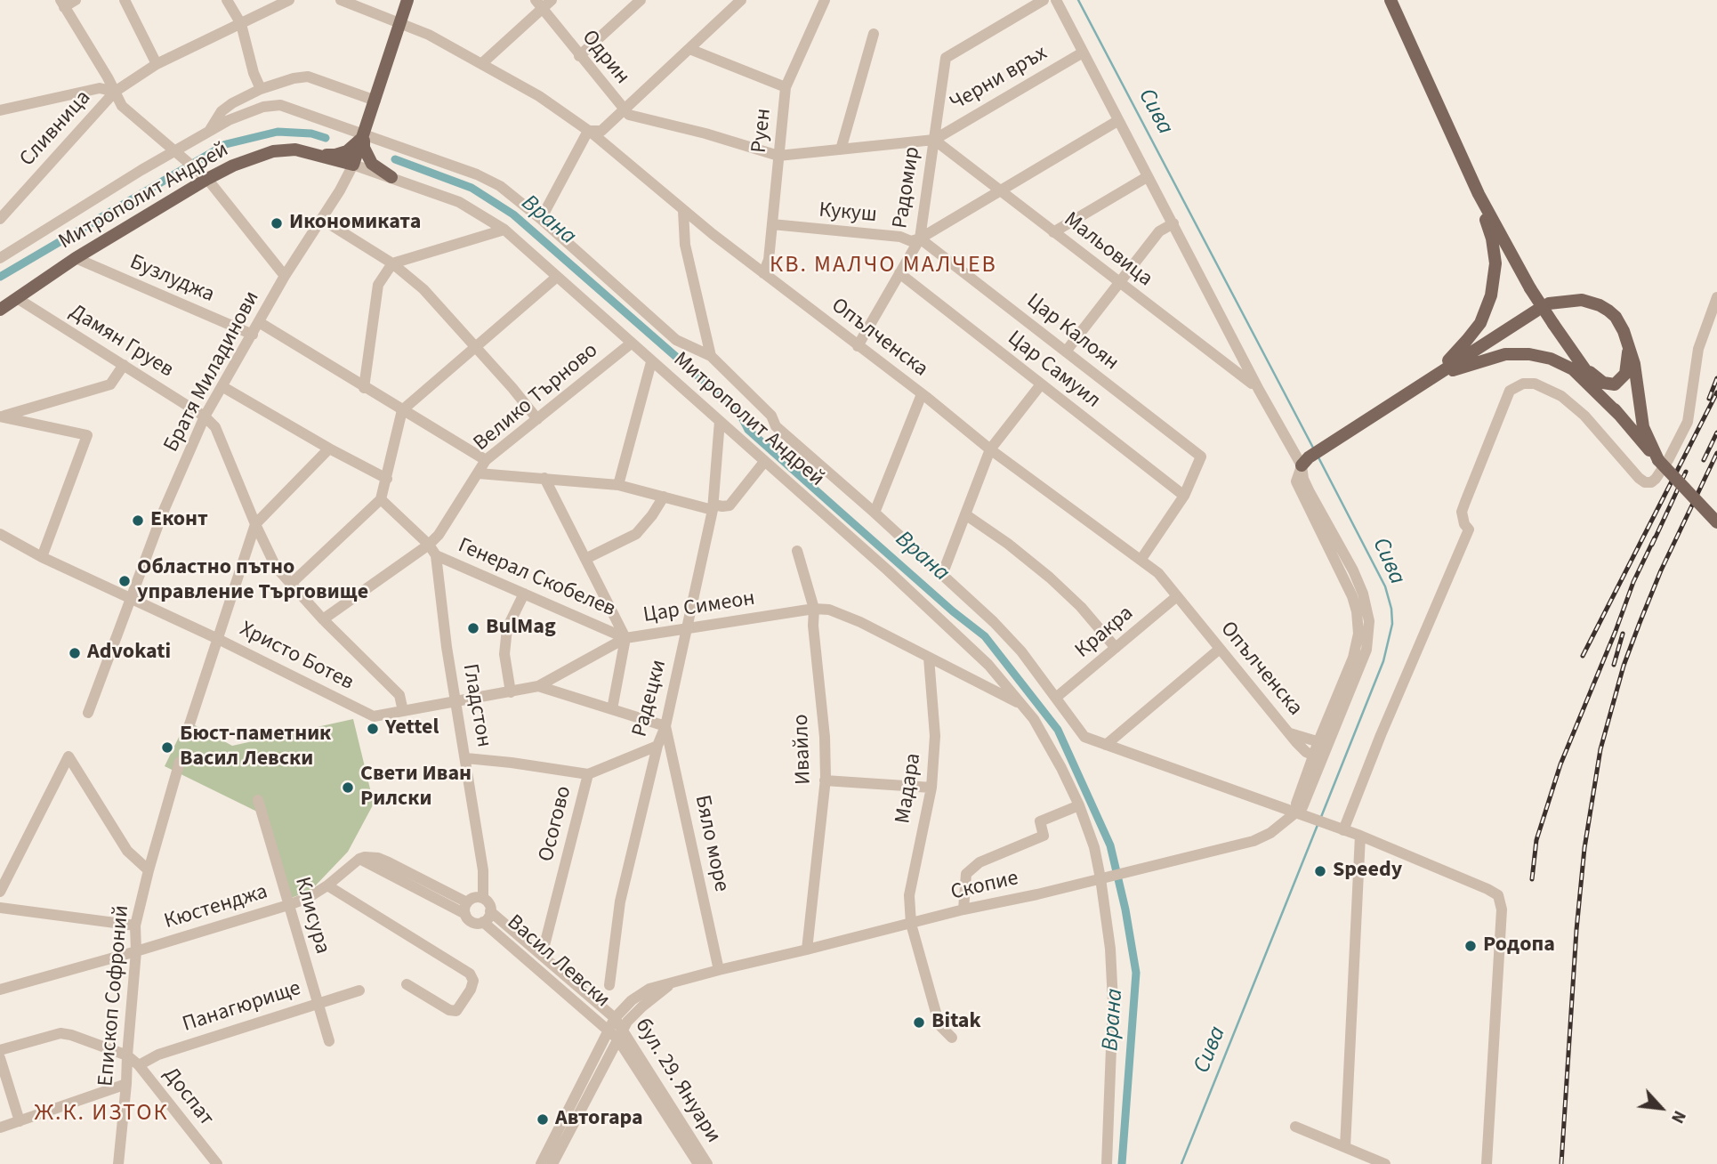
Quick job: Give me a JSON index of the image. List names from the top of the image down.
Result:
{
  "streets": {
    "main road": ["Митрополит Андрей"],
    "street": [
      "Одрин",
      "Черни връх",
      "Сливница",
      "Руен",
      "Радомир",
      "Кукуш",
      "Мальовица",
      "Бузлуджа",
      "Цар Калоян",
      "Опълченска",
      "Дамян Груев",
      "Цар Самуил",
      "Братя Миладинови",
      "Велико Търново",
      "Генерал Скобелев",
      "Цар Симеон",
      "Кракра",
      "Христо Ботев",
      "Радецки",
      "Гладстон",
      "Ивайло",
      "Мадара",
      "Осогово",
      "Бяло море",
      "Скопие",
      "Кюстенджа",
      "Клисура",
      "Васил Левски",
      "Епископ Софроний",
      "Панагюрище",
      "бул. 29. Януари",
      "Доспат"
    ]
  },
  "crossings": [
    ["Черни връх", "Радомир"],
    ["Черни връх", "Мальовица"],
    ["Руен", "Кукуш"],
    ["Руен", "Опълченска"],
    ["Радомир", "Кукуш"],
    ["Радомир", "Мальовица"],
    ["Радомир", "Цар Калоян"],
    ["Радомир", "Опълченска"],
    ["Радомир", "Цар Самуил"],
    ["Митрополит Андрей", "Бузлуджа"],
    ["Митрополит Андрей", "Дамян Груев"],
    ["Митрополит Андрей", "Братя Миладинови"],
    ["Митрополит Андрей", "Велико Търново"],
    ["Митрополит Андрей", "Цар Симеон"],
    ["Митрополит Андрей", "Кракра"],
    ["Митрополит Андрей", "Радецки"],
    ["Митрополит Андрей", "Скопие"],
    ["Кукуш", "Цар Калоян"],
    ["Бузлуджа", "Братя Миладинови"],
    ["Цар Калоян", "Цар Самуил"],
    ["Опълченска", "Кракра"],
    ["Дамян Груев", "Братя Миладинови"],
    ["Братя Миладинови", "Христо Ботев"],
    ["Велико Търново", "Генерал Скобелев"],
    ["Генерал Скобелев", "Цар Симеон"],
    ["Генерал Скобелев", "Гладстон"],
    ["Цар Симеон", "Христо Ботев"],
    ["Цар Симеон", "Радецки"],
    ["Цар Симеон", "Гладстон"],
    ["Цар Симеон", "Ивайло"],
    ["Цар Симеон", "Мадара"],
    ["Радецки", "Осогово"],
    ["Радецки", "Бяло море"],
    ["Гладстон", "Кюстенджа"],
    ["Гладстон", "Васил Левски"],
    ["Ивайло", "Скопие"],
    ["Мадара", "Скопие"],
    ["Осогово", "Васил Левски"],
    ["Бяло море", "Скопие"],
    ["Скопие", "Васил Левски"],
    ["Скопие", "бул. 29. Януари"],
    ["Кюстенджа", "Клисура"],
    ["Кюстенджа", "Васил Левски"],
    ["Кюстенджа", "Епископ Софроний"],
    ["Клисура", "Панагюрище"],
    ["Васил Левски", "бул. 29. Януари"],
    ["Епископ Софроний", "Доспат"],
    ["Панагюрище", "Доспат"]
  ],
  "districts": ["КВ. МАЛЧО МАЛЧЕВ", "Ж.К. ИЗТОК"],
  "water": ["Сива", "Врана"],
  "places": [
    "Икономиката",
    "Еконт",
    "Областно пътно управление Търговище",
    "BulMag",
    "Advokati",
    "Yettel",
    "Бюст-паметник Васил Левски",
    "Свети Иван Рилски",
    "Speedy",
    "Родопа",
    "Bitak",
    "Автогара"
  ],
  "north": "bottom right"
}
